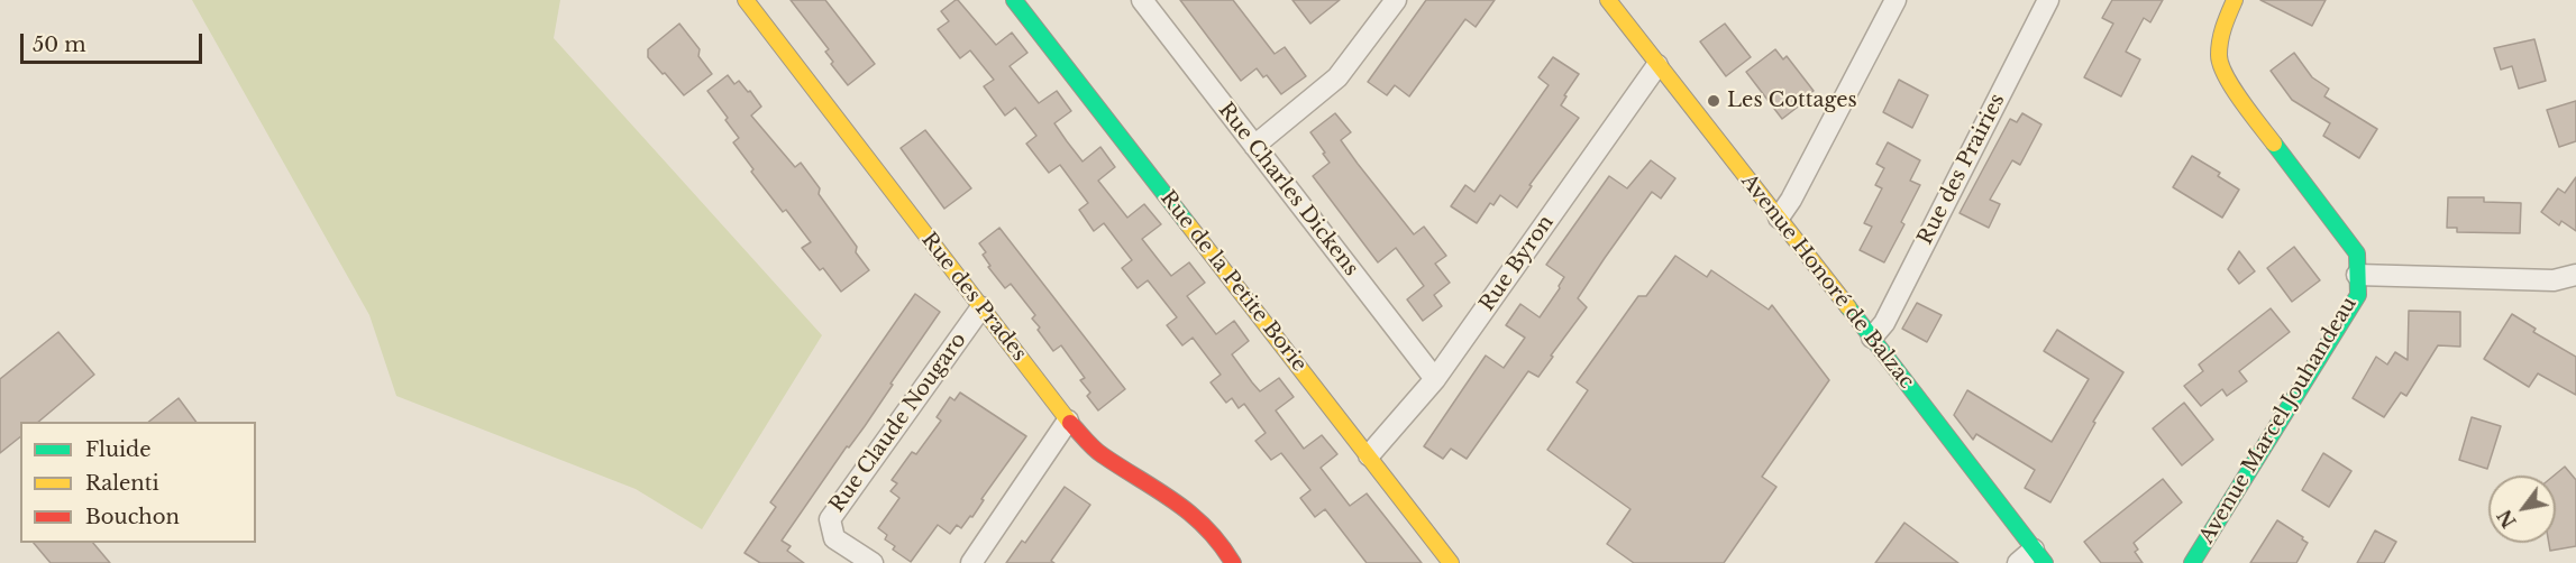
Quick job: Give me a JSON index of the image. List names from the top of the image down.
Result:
{
  "streets": {
    "street": [
      "Rue des Prairies",
      "Rue Charles Dickens",
      "Rue Byron",
      "Rue de la Petite Borie",
      "Avenue Honoré de Balzac",
      "Rue des Prades",
      "Avenue Marcel Jouhandeau",
      "Rue Claude Nougaro"
    ]
  },
  "crossings": [
    ["Rue des Prairies", "Avenue Honoré de Balzac"],
    ["Rue Charles Dickens", "Rue Byron"],
    ["Rue Byron", "Rue de la Petite Borie"],
    ["Rue Byron", "Avenue Honoré de Balzac"],
    ["Rue des Prades", "Rue Claude Nougaro"]
  ],
  "places": ["Les Cottages"],
  "legend": ["Fluide", "Ralenti", "Bouchon"],
  "scale_bar": "50 m",
  "north": "bottom left"
}
